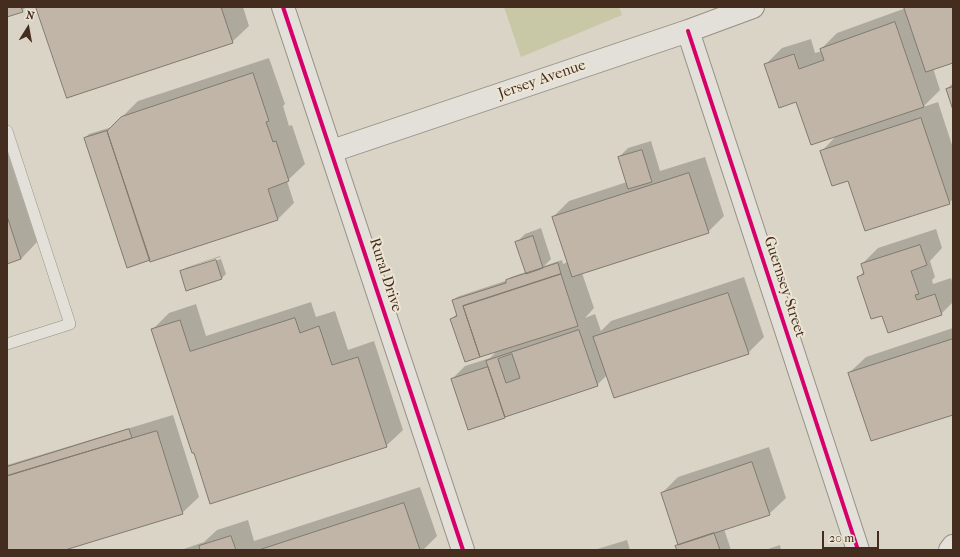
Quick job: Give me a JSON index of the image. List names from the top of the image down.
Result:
{
  "streets": {
    "street": ["Jersey Avenue", "Rural Drive", "Guernsey Street"]
  },
  "crossings": [
    ["Jersey Avenue", "Rural Drive"],
    ["Jersey Avenue", "Guernsey Street"]
  ],
  "scale_bar": "20 m",
  "north": "top"
}
